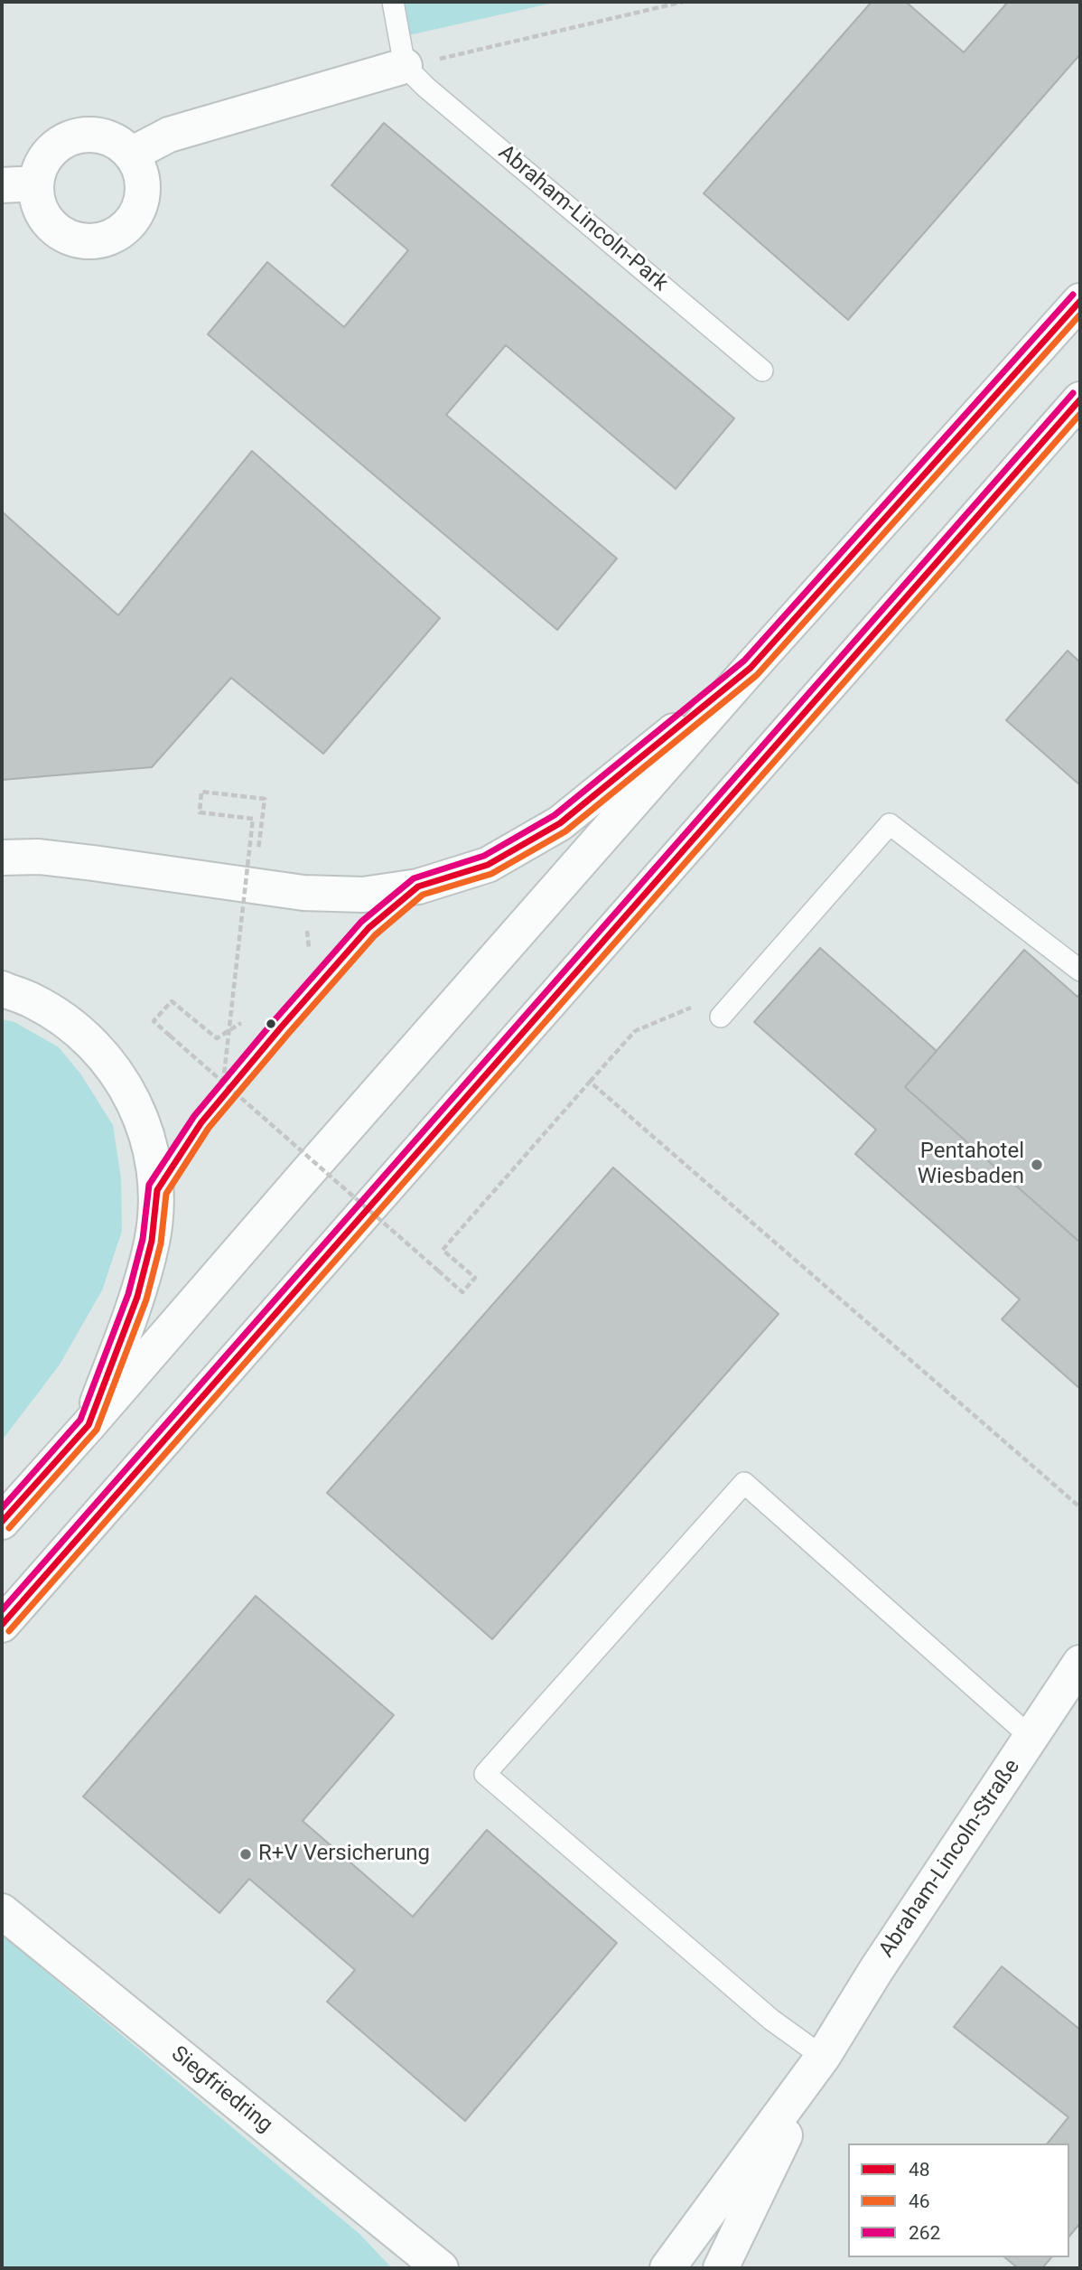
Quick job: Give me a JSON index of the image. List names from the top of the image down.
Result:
{
  "streets": {
    "main road": ["Abraham-Lincoln-Straße", "Siegfriedring"],
    "lane": ["Abraham-Lincoln-Park"]
  },
  "places": ["Pentahotel Wiesbaden", "R+V Versicherung"],
  "lines": ["transit line 262", "transit line 48", "transit line 46"],
  "legend": ["48", "46", "262"]
}
